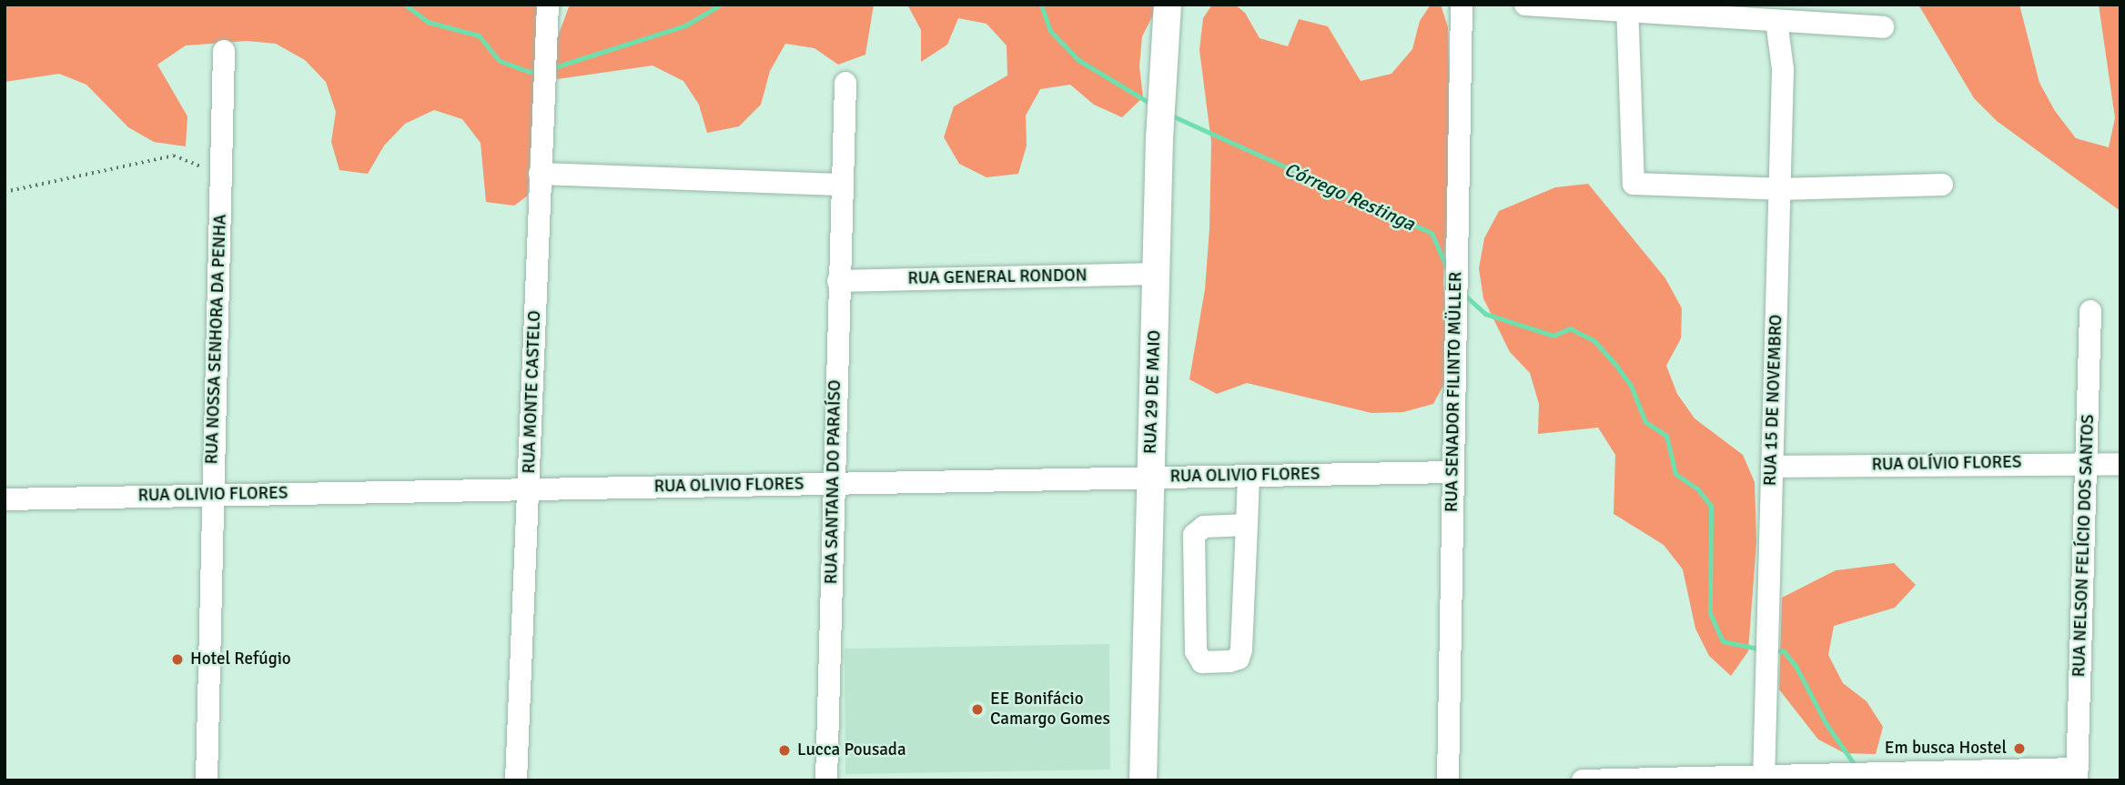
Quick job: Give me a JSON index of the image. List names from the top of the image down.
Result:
{
  "streets": {
    "main road": ["RUA 29 DE MAIO"],
    "street": [
      "RUA GENERAL RONDON",
      "RUA NOSSA SENHORA DA PENHA",
      "RUA MONTE CASTELO",
      "RUA SENADOR FILINTO MÜLLER",
      "RUA 15 DE NOVEMBRO",
      "RUA OLÍVIO FLORES",
      "RUA OLIVIO FLORES",
      "RUA SANTANA DO PARAÍSO",
      "RUA NELSON FELÍCIO DOS SANTOS"
    ]
  },
  "crossings": [
    ["RUA GENERAL RONDON", "RUA 29 DE MAIO"],
    ["RUA GENERAL RONDON", "RUA SANTANA DO PARAÍSO"],
    ["RUA NOSSA SENHORA DA PENHA", "RUA OLIVIO FLORES"],
    ["RUA MONTE CASTELO", "RUA OLIVIO FLORES"],
    ["RUA 29 DE MAIO", "RUA OLIVIO FLORES"],
    ["RUA SENADOR FILINTO MÜLLER", "RUA OLIVIO FLORES"],
    ["RUA 15 DE NOVEMBRO", "RUA OLÍVIO FLORES"],
    ["RUA OLÍVIO FLORES", "RUA NELSON FELÍCIO DOS SANTOS"],
    ["RUA OLIVIO FLORES", "RUA SANTANA DO PARAÍSO"]
  ],
  "water": ["Córrego Restinga"],
  "places": [
    "Hotel Refúgio",
    "EE Bonifácio Camargo Gomes",
    "Em busca Hostel",
    "Lucca Pousada"
  ]
}
